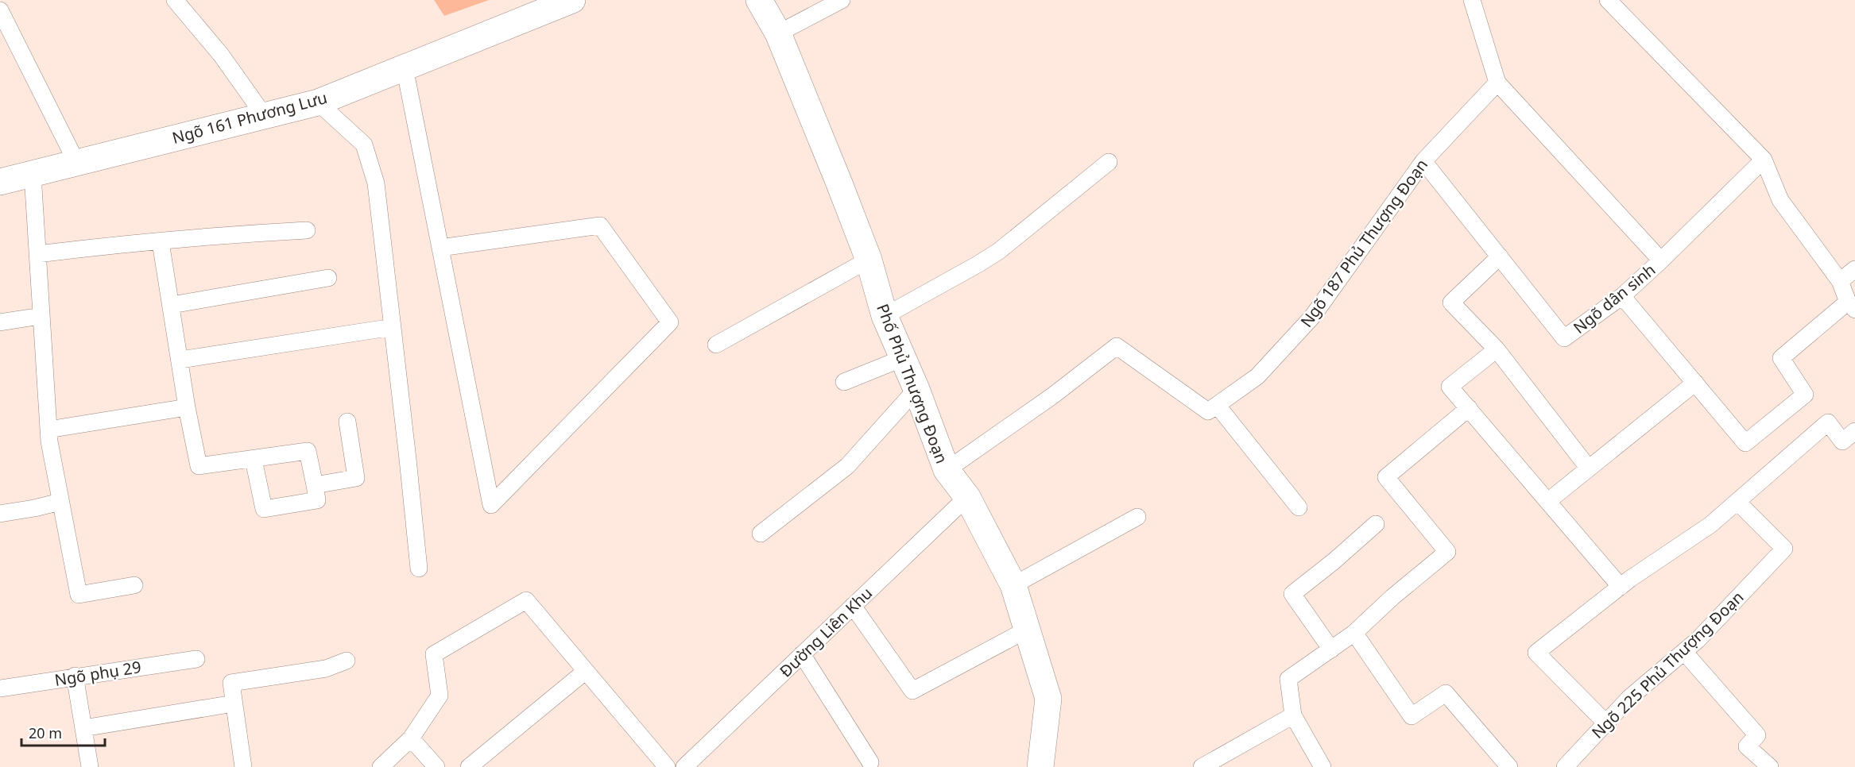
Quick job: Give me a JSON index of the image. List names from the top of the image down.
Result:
{
  "streets": {
    "main road": ["Ngõ 161 Phương Lưu", "Phố Phủ Thượng Đoạn"],
    "lane": [
      "Ngõ 187 Phủ Thượng Đoạn",
      "Ngõ dân sinh",
      "Đường Liên Khu",
      "Ngõ 225 Phủ Thượng Đoạn",
      "Ngõ phụ 29"
    ]
  },
  "crossings": [
    ["Ngõ 187 Phủ Thượng Đoạn", "Ngõ dân sinh"],
    ["Phố Phủ Thượng Đoạn", "Đường Liên Khu"]
  ],
  "scale_bar": "20 m"
}
